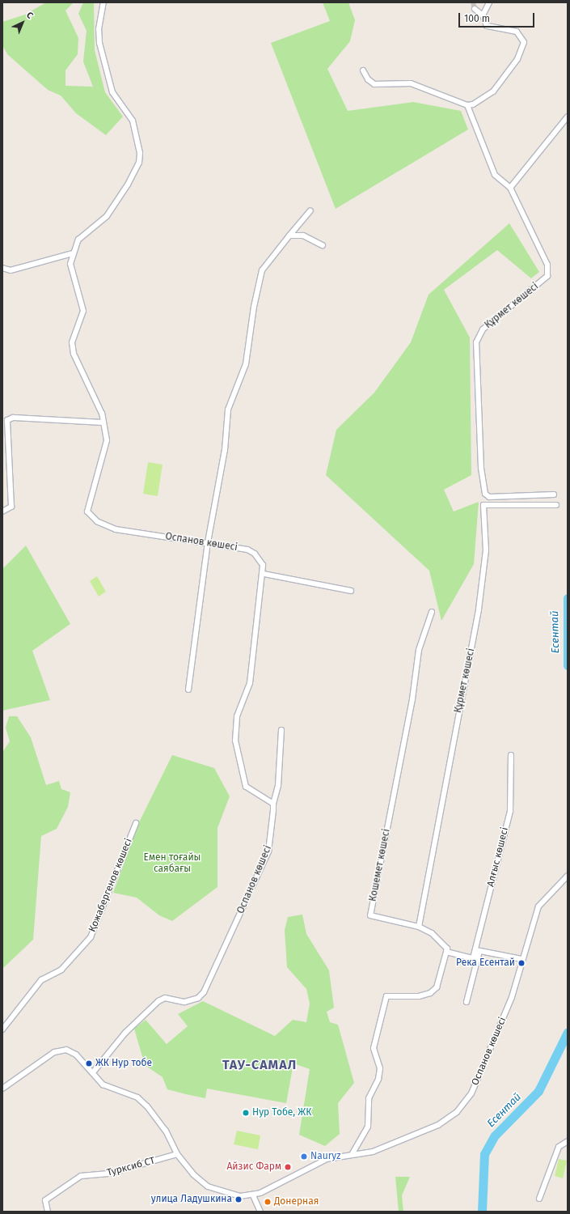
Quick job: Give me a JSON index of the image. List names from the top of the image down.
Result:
{
  "streets": {
    "street": [
      "Құрмет көшесі",
      "Оспанов көшесі",
      "Алғыс көшесі",
      "Кошемет көшесі",
      "Қожабергенов көшесі",
      "Турксиб СТ"
    ]
  },
  "crossings": [
    ["Құрмет көшесі", "Кошемет көшесі"],
    ["Оспанов көшесі", "Турксиб СТ"],
    ["Алғыс көшесі", "Кошемет көшесі"]
  ],
  "districts": ["ТАУ-САМАЛ"],
  "water": ["Есентай"],
  "parks": ["Емен тоғайы саябағы"],
  "places": [
    "Река Есентай",
    "ЖК Нур тобе",
    "Нур Тобе, ЖК",
    "Nauryz",
    "Айзис Фарм",
    "улица Ладушкина",
    "Донерная"
  ],
  "scale_bar": "100 m",
  "north": "top right"
}
